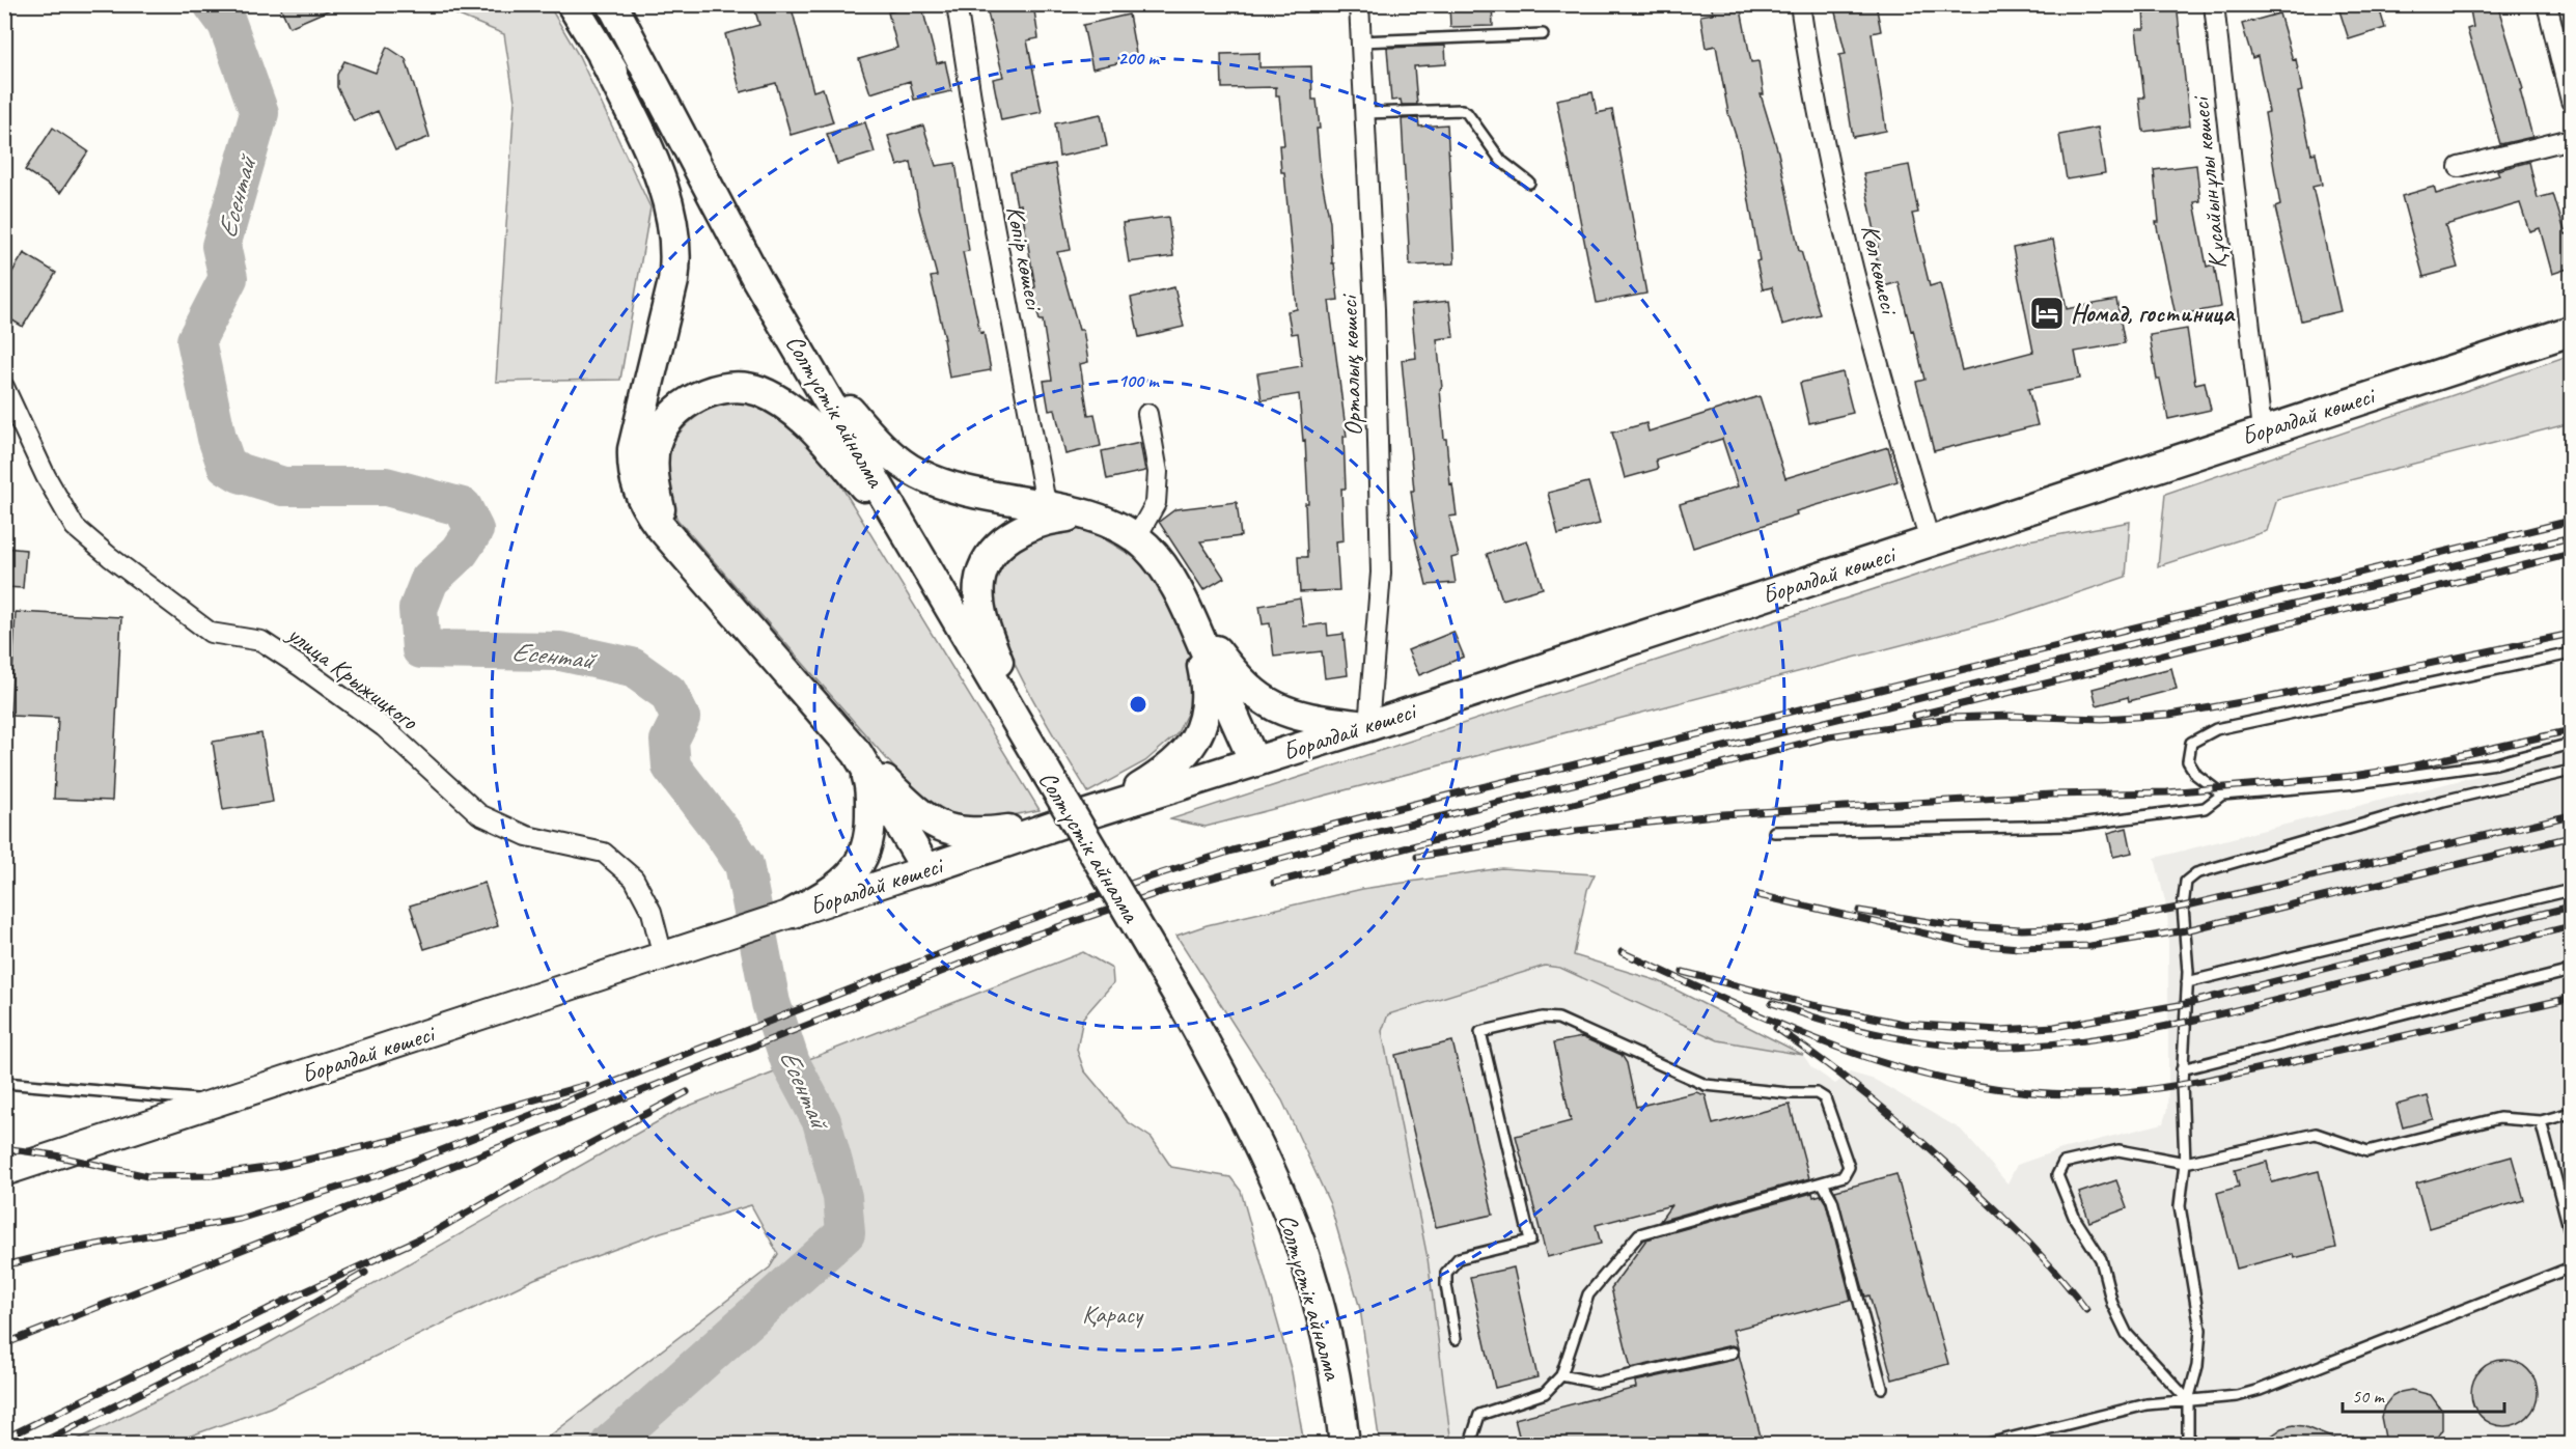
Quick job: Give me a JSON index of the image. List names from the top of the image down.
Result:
{
  "streets": {
    "main road": ["Солтүстік айналма", "Боралдай көшесі"],
    "street": [
      "Құсайынұлы көшесі",
      "Көпір көшесі",
      "Көл көшесі",
      "Орталық көшесі",
      "улица Крыжицкого"
    ]
  },
  "crossings": [
    ["Құсайынұлы көшесі", "Боралдай көшесі"],
    ["Көл көшесі", "Боралдай көшесі"],
    ["Орталық көшесі", "Боралдай көшесі"],
    ["Боралдай көшесі", "улица Крыжицкого"]
  ],
  "water": ["Есентай"],
  "parks": ["Қарасу"],
  "places": {
    "hotel": ["Номад, гостиница"]
  },
  "scale_bar": "50 m",
  "rings": ["200 m", "100 m"]
}
